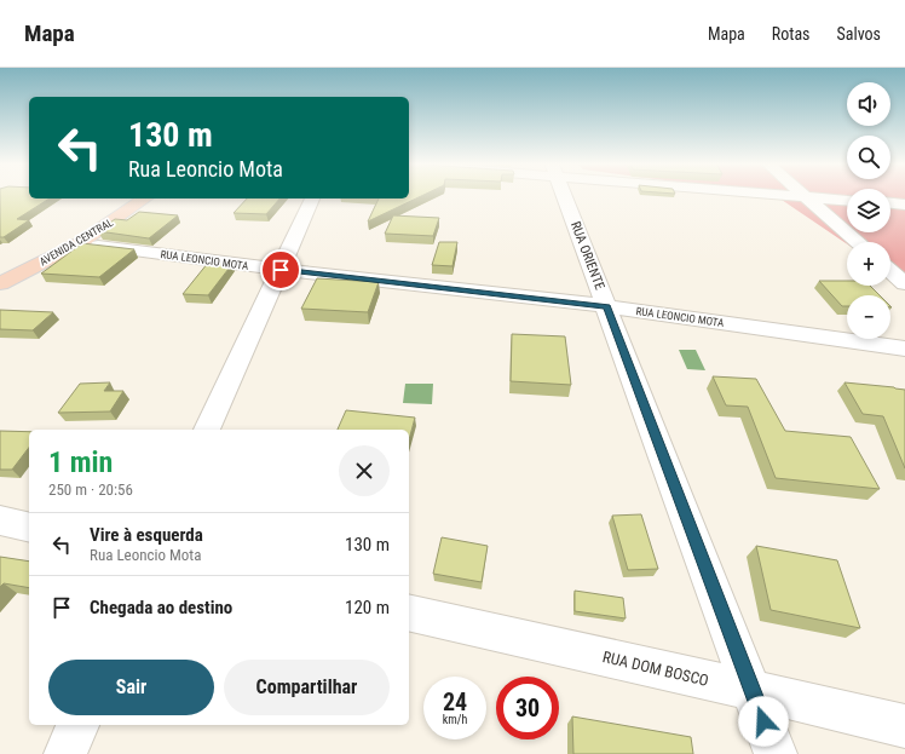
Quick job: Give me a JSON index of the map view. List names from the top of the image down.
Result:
{
  "streets": {
    "main road": ["AVENIDA CENTRAL"],
    "street": ["RUA ORIENTE", "RUA LEONCIO MOTA", "RUA DOM BOSCO"]
  },
  "crossings": [
    ["AVENIDA CENTRAL", "RUA LEONCIO MOTA"],
    ["RUA ORIENTE", "RUA LEONCIO MOTA"],
    ["RUA ORIENTE", "RUA DOM BOSCO"]
  ],
  "page": {
    "header": "Mapa",
    "nav": ["Mapa", "Rotas", "Salvos"],
    "map_buttons": ["+", "−"],
    "turn": ["130 m", "Rua Leoncio Mota"],
    "heading": ["1 min", "250 m · 20:56"],
    "list": [
      {
        "name": "Vire à esquerda",
        "note": "Rua Leoncio Mota",
        "value": "130 m"
      },
      {
        "name": "Chegada ao destino",
        "value": "120 m"
      }
    ],
    "buttons": ["Sair", "Compartilhar"],
    "speed": "24 km/h",
    "limit": "30"
  }
}
